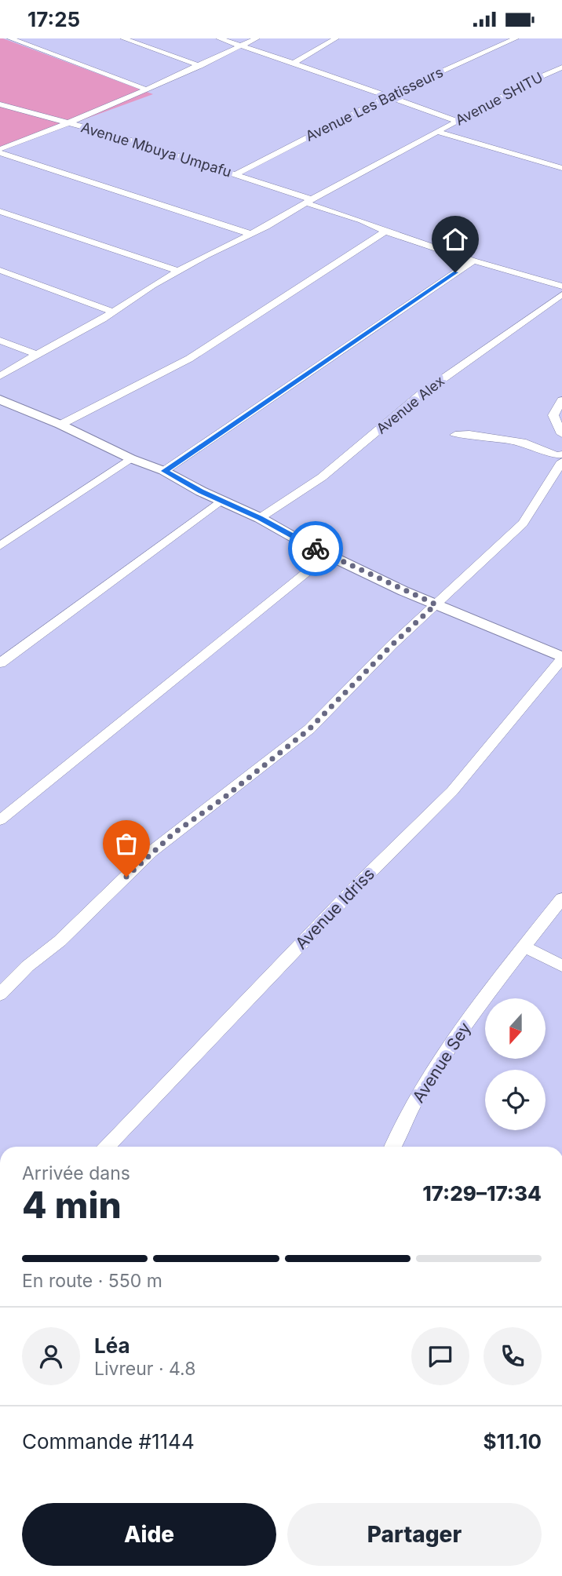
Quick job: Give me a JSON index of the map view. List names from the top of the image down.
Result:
{
  "streets": {
    "street": [
      "Avenue SHITU",
      "Avenue Les Batisseurs",
      "Avenue Mbuya Umpafu",
      "Avenue Alex",
      "Avenue Idriss",
      "Avenue Sey"
    ]
  },
  "crossings": [
    ["Avenue SHITU", "Avenue Mbuya Umpafu"],
    ["Avenue Les Batisseurs", "Avenue Mbuya Umpafu"]
  ],
  "north": "bottom",
  "page": {
    "status": "17:25",
    "heading": ["4 min", "Arrivée dans", "17:29–17:34"],
    "panel": [
      "Léa",
      "Livreur · 4.8",
      "Commande #1144",
      "$11.10"
    ],
    "bar": "En route · 550 m",
    "buttons": ["Aide", "Partager"]
  }
}
